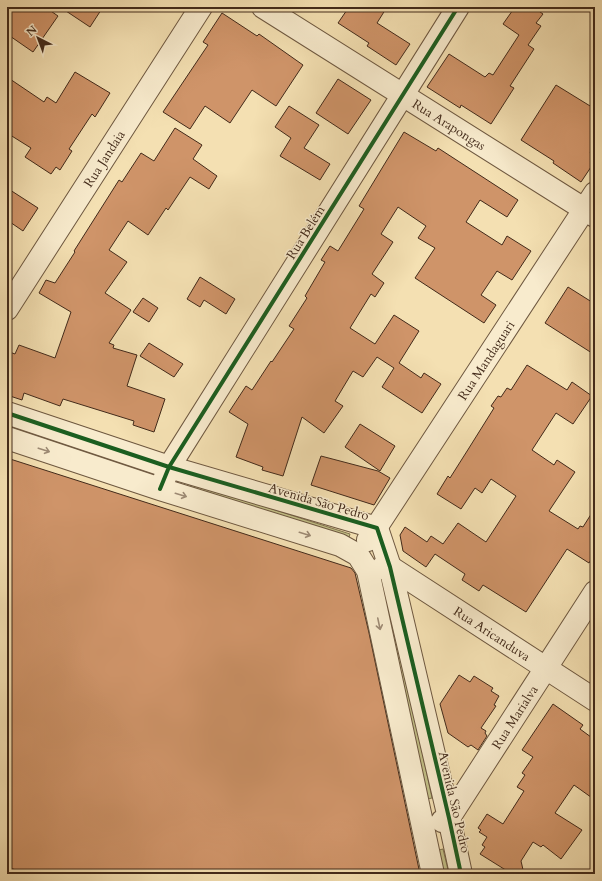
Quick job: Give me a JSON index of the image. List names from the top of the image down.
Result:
{
  "streets": {
    "street": [
      "Rua Arapongas",
      "Rua Jandaia",
      "Rua Belém",
      "Rua Mandaguari",
      "Avenida São Pedro",
      "Rua Aricanduva",
      "Rua Marialva"
    ]
  },
  "crossings": [
    ["Rua Arapongas", "Rua Belém"],
    ["Rua Arapongas", "Rua Mandaguari"],
    ["Rua Belém", "Avenida São Pedro"],
    ["Rua Mandaguari", "Avenida São Pedro"],
    ["Avenida São Pedro", "Rua Aricanduva"],
    ["Avenida São Pedro", "Rua Marialva"],
    ["Rua Aricanduva", "Rua Marialva"]
  ],
  "north": "top left"
}
